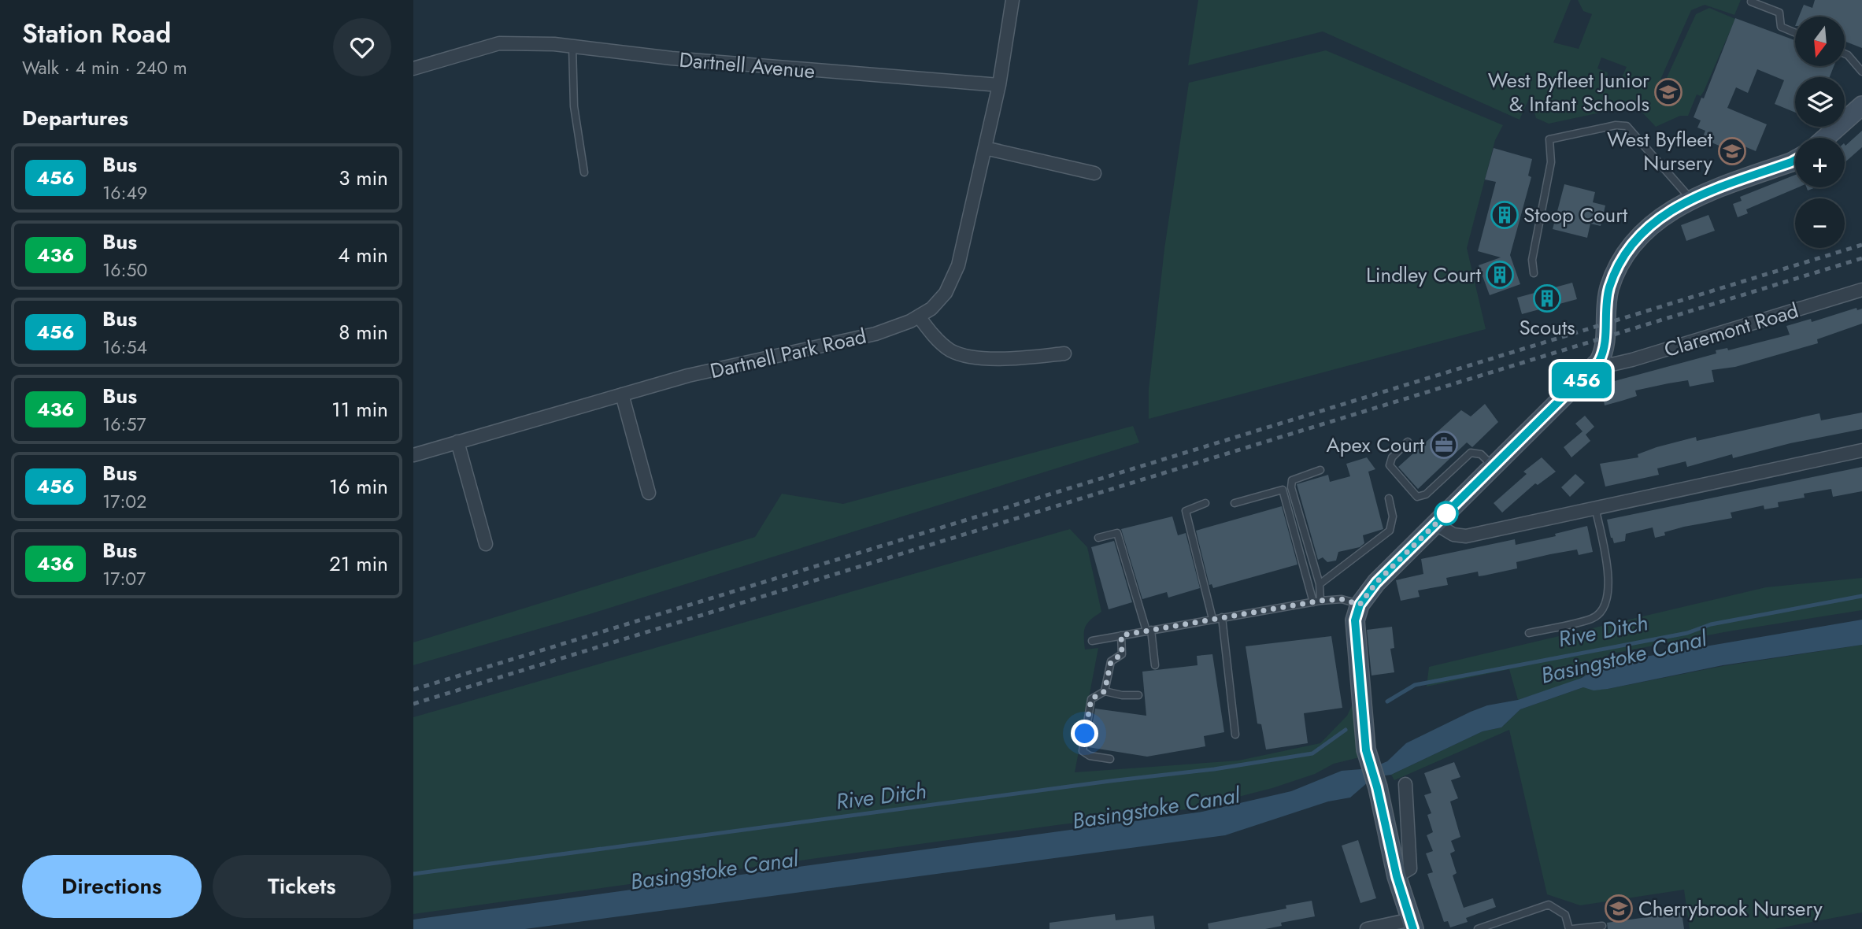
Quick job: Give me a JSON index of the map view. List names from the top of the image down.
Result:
{
  "streets": {
    "street": ["Dartnell Avenue", "Claremont Road", "Dartnell Park Road"]
  },
  "crossings": [
    ["Dartnell Avenue", "Dartnell Park Road"]
  ],
  "water": ["Rive Ditch", "Basingstoke Canal"],
  "places": {
    "school or university": ["West Byfleet Junior & Infant Schools", "West Byfleet Nursery", "Cherrybrook Nursery"],
    "building": ["Stoop Court", "Lindley Court", "Scouts"],
    "office": ["Apex Court"]
  },
  "lines": ["bus line 456"],
  "north": "bottom",
  "page": {
    "heading": [
      ["Station Road", "Walk · 4 min · 240 m"],
      "Departures"
    ],
    "on_map": "456",
    "map_buttons": ["+", "−"],
    "list": [
      {
        "mark": "456",
        "name": "Bus",
        "note": "16:49",
        "value": "3 min"
      },
      {
        "mark": "436",
        "name": "Bus",
        "note": "16:50",
        "value": "4 min"
      },
      {
        "mark": "456",
        "name": "Bus",
        "note": "16:54",
        "value": "8 min"
      },
      {
        "mark": "436",
        "name": "Bus",
        "note": "16:57",
        "value": "11 min"
      },
      {
        "mark": "456",
        "name": "Bus",
        "note": "17:02",
        "value": "16 min"
      },
      {
        "mark": "436",
        "name": "Bus",
        "note": "17:07",
        "value": "21 min"
      }
    ],
    "buttons": ["Directions", "Tickets"]
  }
}
